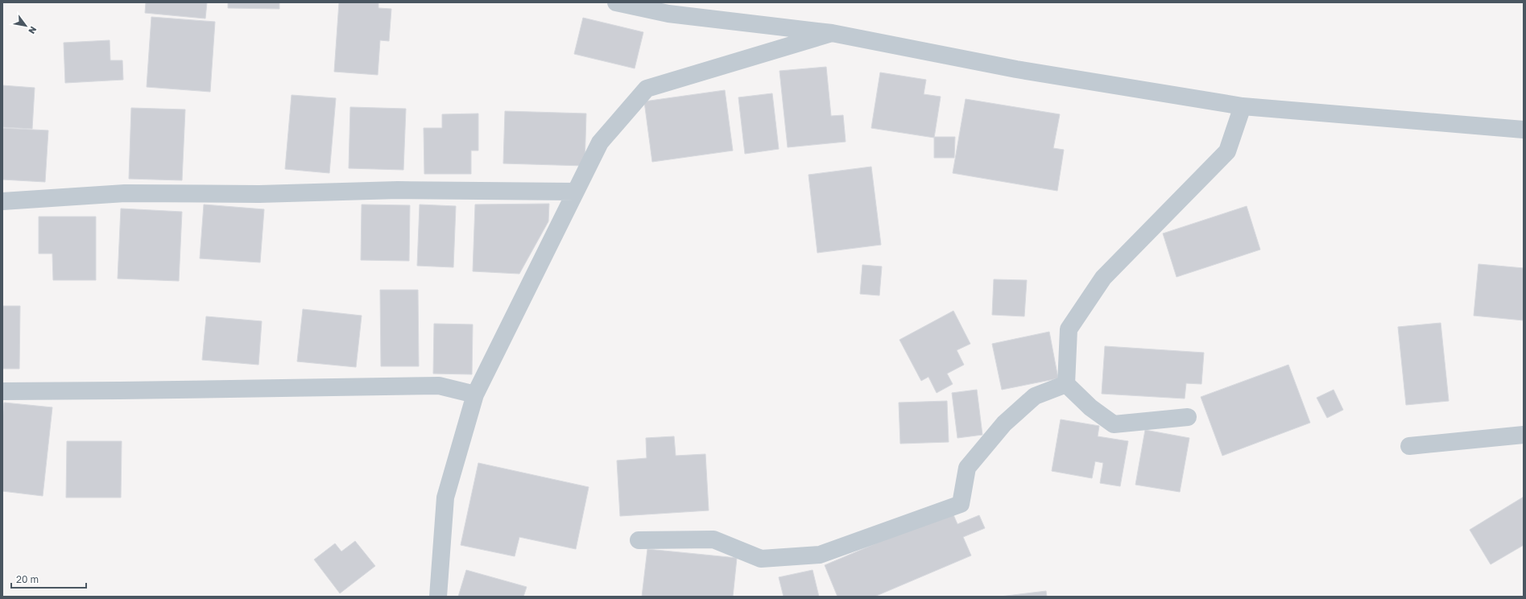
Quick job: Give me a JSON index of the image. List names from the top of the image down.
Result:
{
  "scale_bar": "20 m",
  "north": "bottom right"
}
